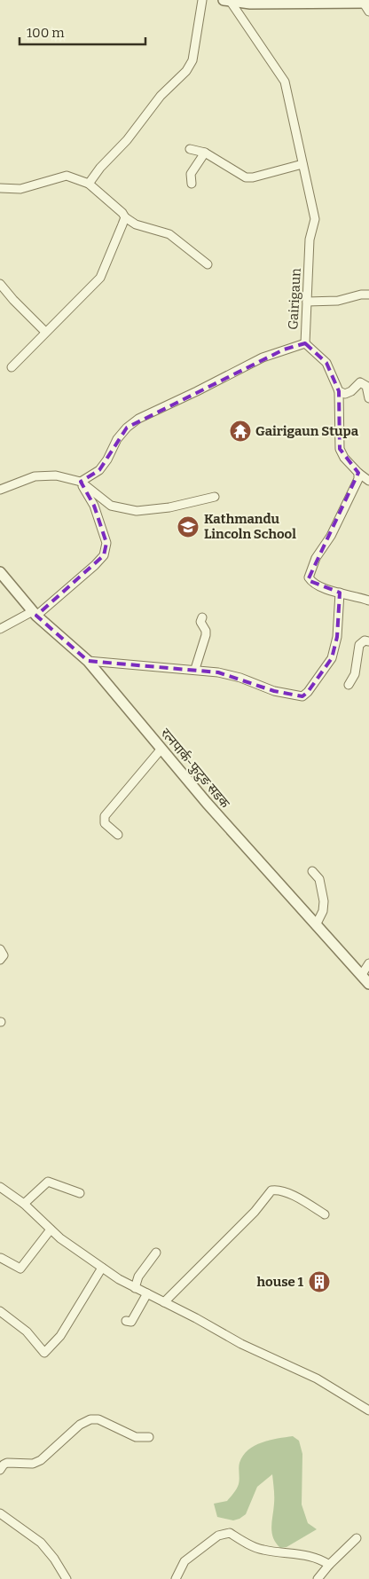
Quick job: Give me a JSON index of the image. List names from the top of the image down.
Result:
{
  "streets": {
    "street": ["Gairigaun", "रत्नपार्क-फुटुङ सडक"]
  },
  "places": {
    "temple": ["Gairigaun Stupa"],
    "school or university": ["Kathmandu Lincoln School"],
    "building": ["house 1"]
  },
  "scale_bar": "100 m"
}
